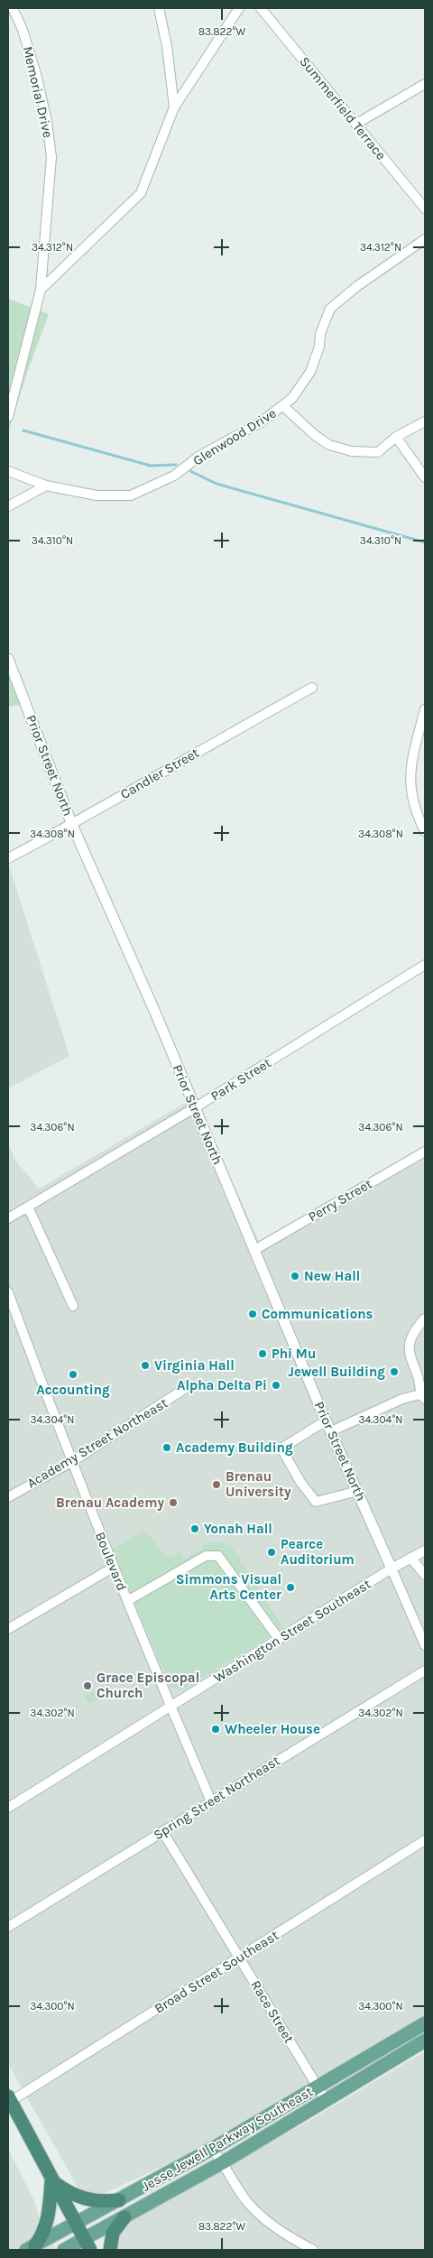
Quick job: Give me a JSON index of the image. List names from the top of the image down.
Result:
{
  "streets": {
    "main road": ["Jesse Jewell Parkway Southeast"],
    "street": [
      "Memorial Drive",
      "Summerfield Terrace",
      "Glenwood Drive",
      "Prior Street North",
      "Candler Street",
      "Park Street",
      "Perry Street",
      "Academy Street Northeast",
      "Boulevard",
      "Washington Street Southeast",
      "Spring Street Northeast",
      "Broad Street Southeast",
      "Race Street"
    ]
  },
  "crossings": [
    ["Prior Street North", "Candler Street"],
    ["Prior Street North", "Park Street"],
    ["Prior Street North", "Perry Street"],
    ["Prior Street North", "Washington Street Southeast"],
    ["Academy Street Northeast", "Boulevard"],
    ["Boulevard", "Washington Street Southeast"],
    ["Boulevard", "Spring Street Northeast"],
    ["Spring Street Northeast", "Race Street"],
    ["Broad Street Southeast", "Race Street"],
    ["Race Street", "Jesse Jewell Parkway Southeast"]
  ],
  "places": [
    "New Hall",
    "Communications",
    "Phi Mu",
    "Virginia Hall",
    "Jewell Building",
    "Accounting",
    "Alpha Delta Pi",
    "Academy Building",
    "Brenau University",
    "Brenau Academy",
    "Yonah Hall",
    "Pearce Auditorium",
    "Simmons Visual Arts Center",
    "Grace Episcopal Church",
    "Wheeler House"
  ],
  "coordinates": [
    "83.822°W",
    "34.312°N",
    "34.310°N",
    "34.308°N",
    "34.306°N",
    "34.304°N",
    "34.302°N",
    "34.300°N"
  ]
}
